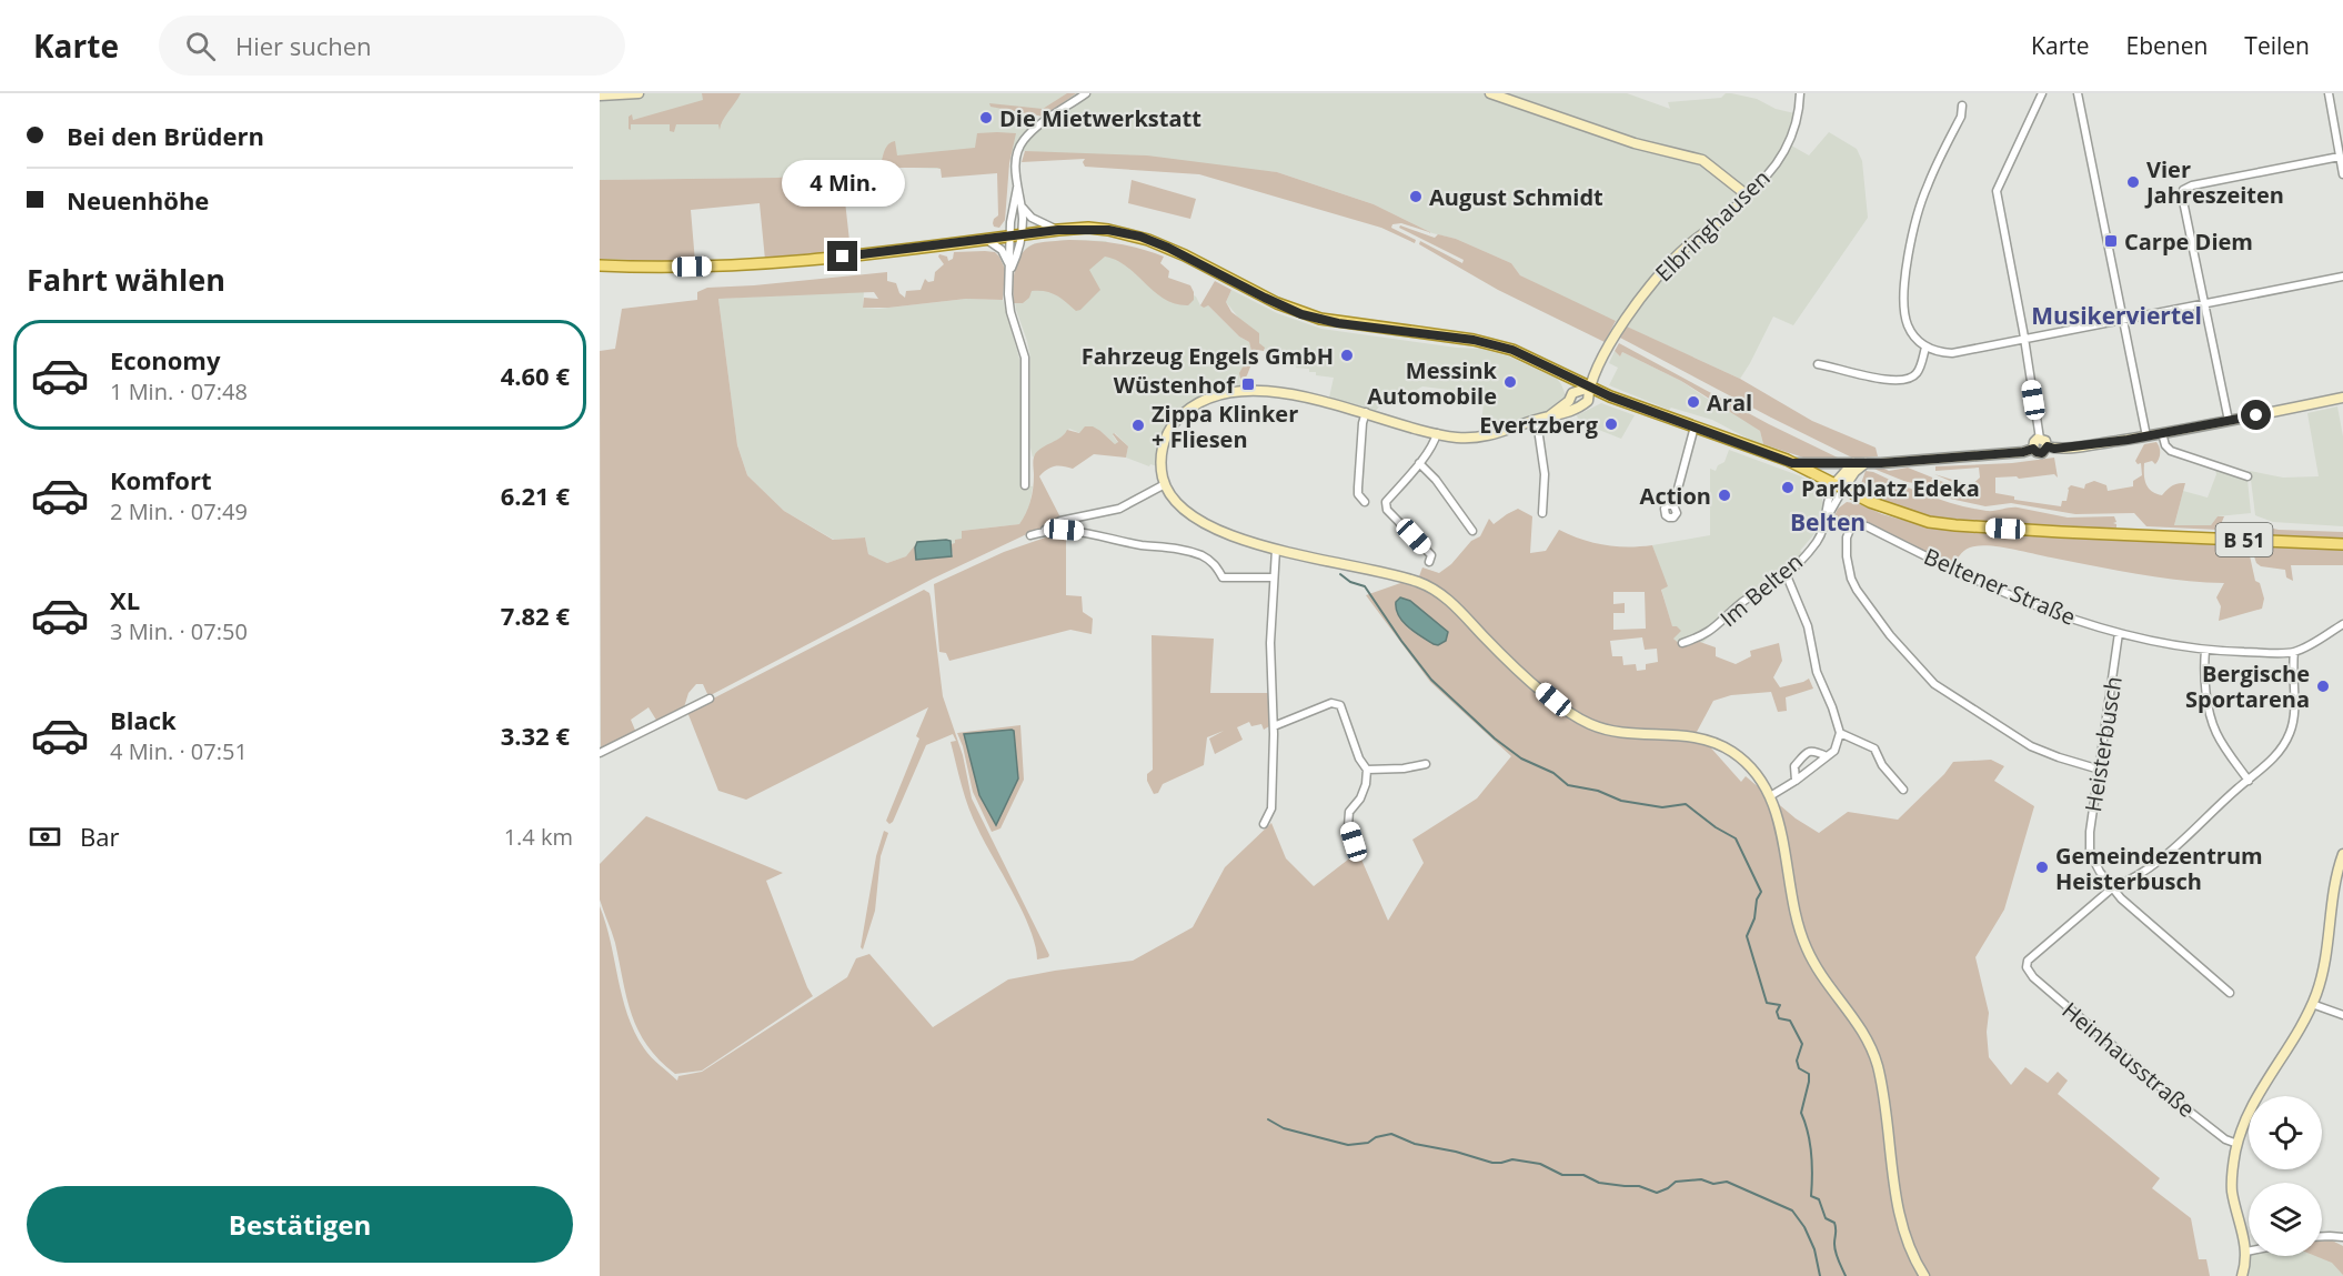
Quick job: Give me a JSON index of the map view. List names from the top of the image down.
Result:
{
  "streets": {
    "main road": ["Elbringhausen", "B 51"],
    "street": [
      "Beltener Straße",
      "Im Belten",
      "Heisterbusch",
      "Heinhausstraße"
    ]
  },
  "crossings": [
    ["Elbringhausen", "B 51"],
    ["B 51", "Im Belten"],
    ["Beltener Straße", "Heisterbusch"],
    ["Heisterbusch", "Heinhausstraße"]
  ],
  "districts": ["Musikerviertel", "Belten"],
  "places": {
    "other": [
      "Die Mietwerkstatt",
      "Vier Jahreszeiten",
      "August Schmidt",
      "Fahrzeug Engels GmbH",
      "Messink Automobile",
      "Aral",
      "Evertzberg",
      "Zippa Klinker + Fliesen",
      "Parkplatz Edeka",
      "Action",
      "Bergische Sportarena",
      "Gemeindezentrum Heisterbusch"
    ],
    "transit": ["Carpe Diem", "Wüstenhof"]
  },
  "page": {
    "header": "Karte",
    "search": "Hier suchen",
    "nav": ["Karte", "Ebenen", "Teilen"],
    "banner": ["Bei den Brüdern", "Neuenhöhe"],
    "bubble": "4 Min.",
    "heading": "Fahrt wählen",
    "list": [
      {
        "name": "Economy",
        "note": "1 Min. · 07:48",
        "value": "4.60 €"
      },
      {
        "name": "Komfort",
        "note": "2 Min. · 07:49",
        "value": "6.21 €"
      },
      {
        "name": "XL",
        "note": "3 Min. · 07:50",
        "value": "7.82 €"
      },
      {
        "name": "Black",
        "note": "4 Min. · 07:51",
        "value": "3.32 €"
      }
    ],
    "pay": ["Bar", "1.4 km"],
    "buttons": "Bestätigen"
  }
}
